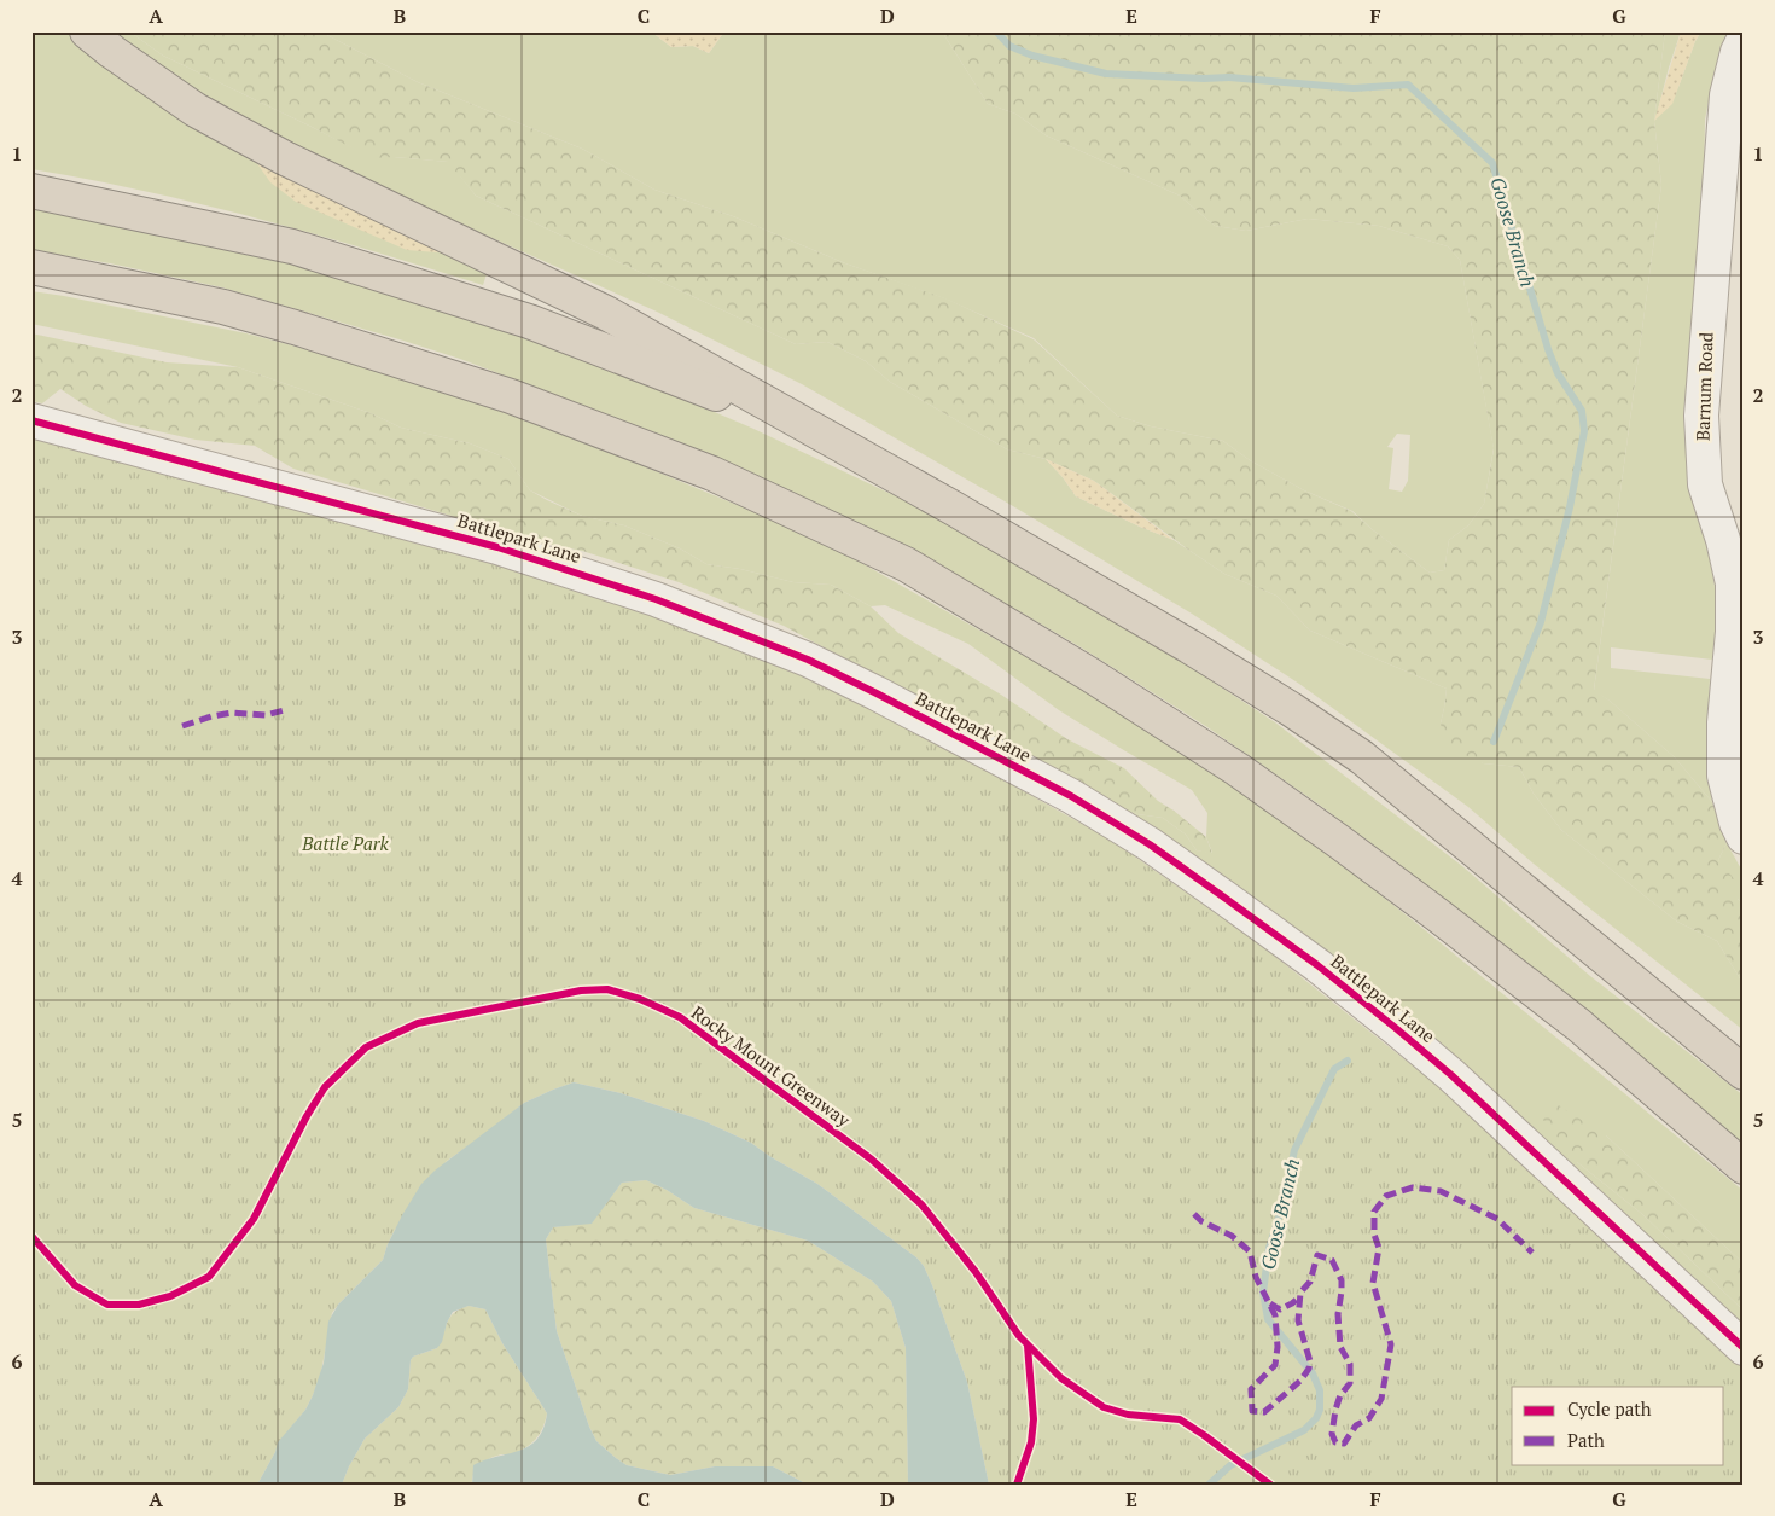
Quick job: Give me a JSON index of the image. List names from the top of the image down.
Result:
{
  "streets": {
    "street": ["Barnum Road", "Battlepark Lane"],
    "cycle path": ["Rocky Mount Greenway"]
  },
  "water": ["Goose Branch"],
  "parks": ["Battle Park"],
  "legend": ["Cycle path", "Path"],
  "grid": {
    "columns": [
      "A",
      "B",
      "C",
      "D",
      "E",
      "F",
      "G"
    ],
    "rows": [
      "1",
      "2",
      "3",
      "4",
      "5",
      "6"
    ]
  }
}
